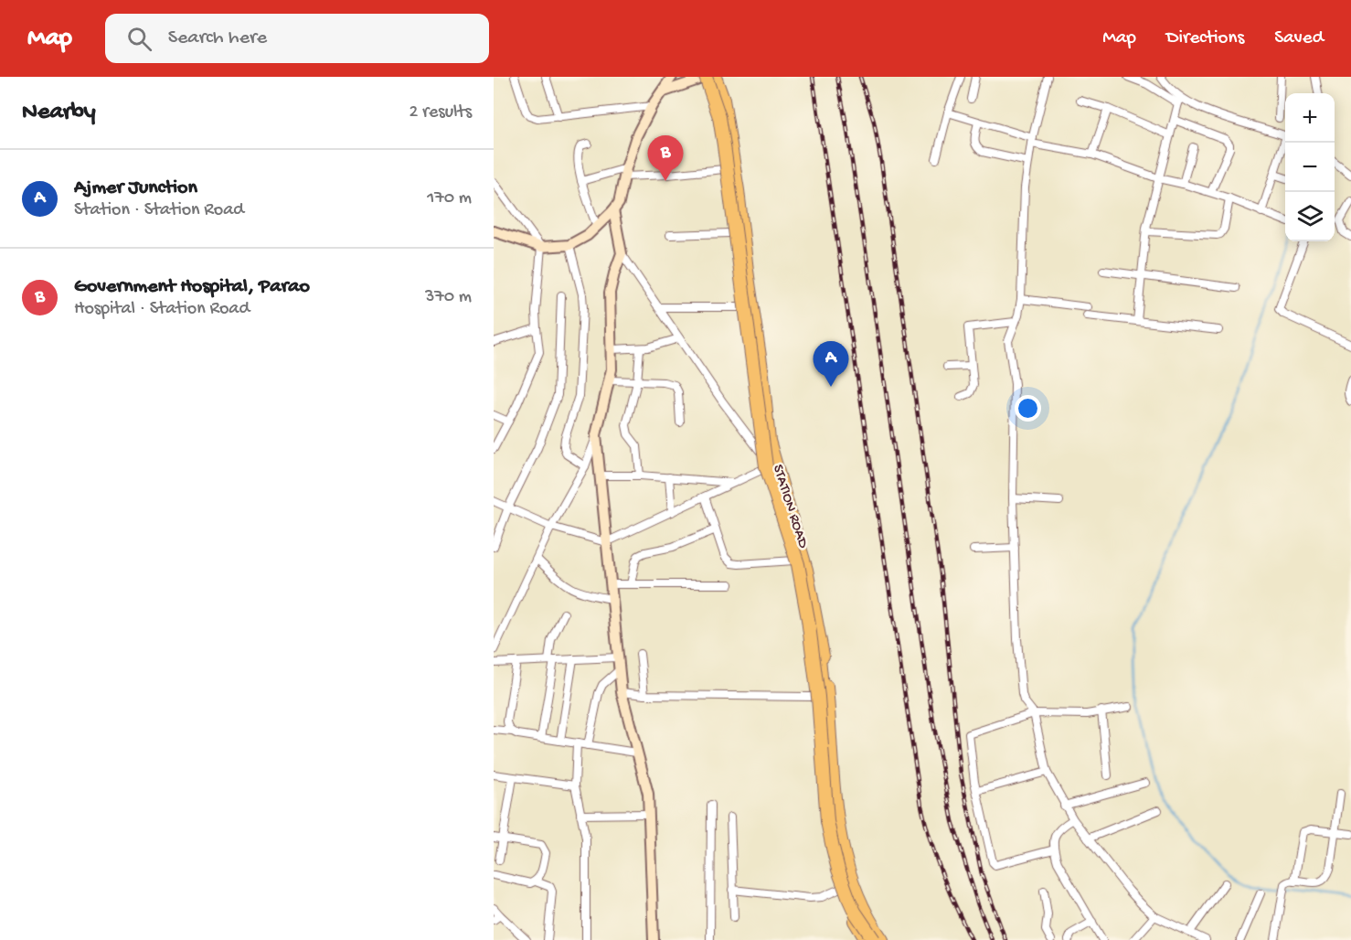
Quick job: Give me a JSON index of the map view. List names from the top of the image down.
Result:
{
  "streets": {
    "highway": ["STATION ROAD"]
  },
  "page": {
    "header": "Map",
    "search": "Search here",
    "nav": ["Map", "Directions", "Saved"],
    "heading": ["Nearby", "2 results"],
    "map_buttons": ["+", "−"],
    "pins": ["B", "A"],
    "list": [
      {
        "mark": "A",
        "name": "Ajmer Junction",
        "note": "Station · Station Road",
        "value": "170 m"
      },
      {
        "mark": "B",
        "name": "Government Hospital, Parao",
        "note": "Hospital · Station Road",
        "value": "370 m"
      }
    ]
  }
}
